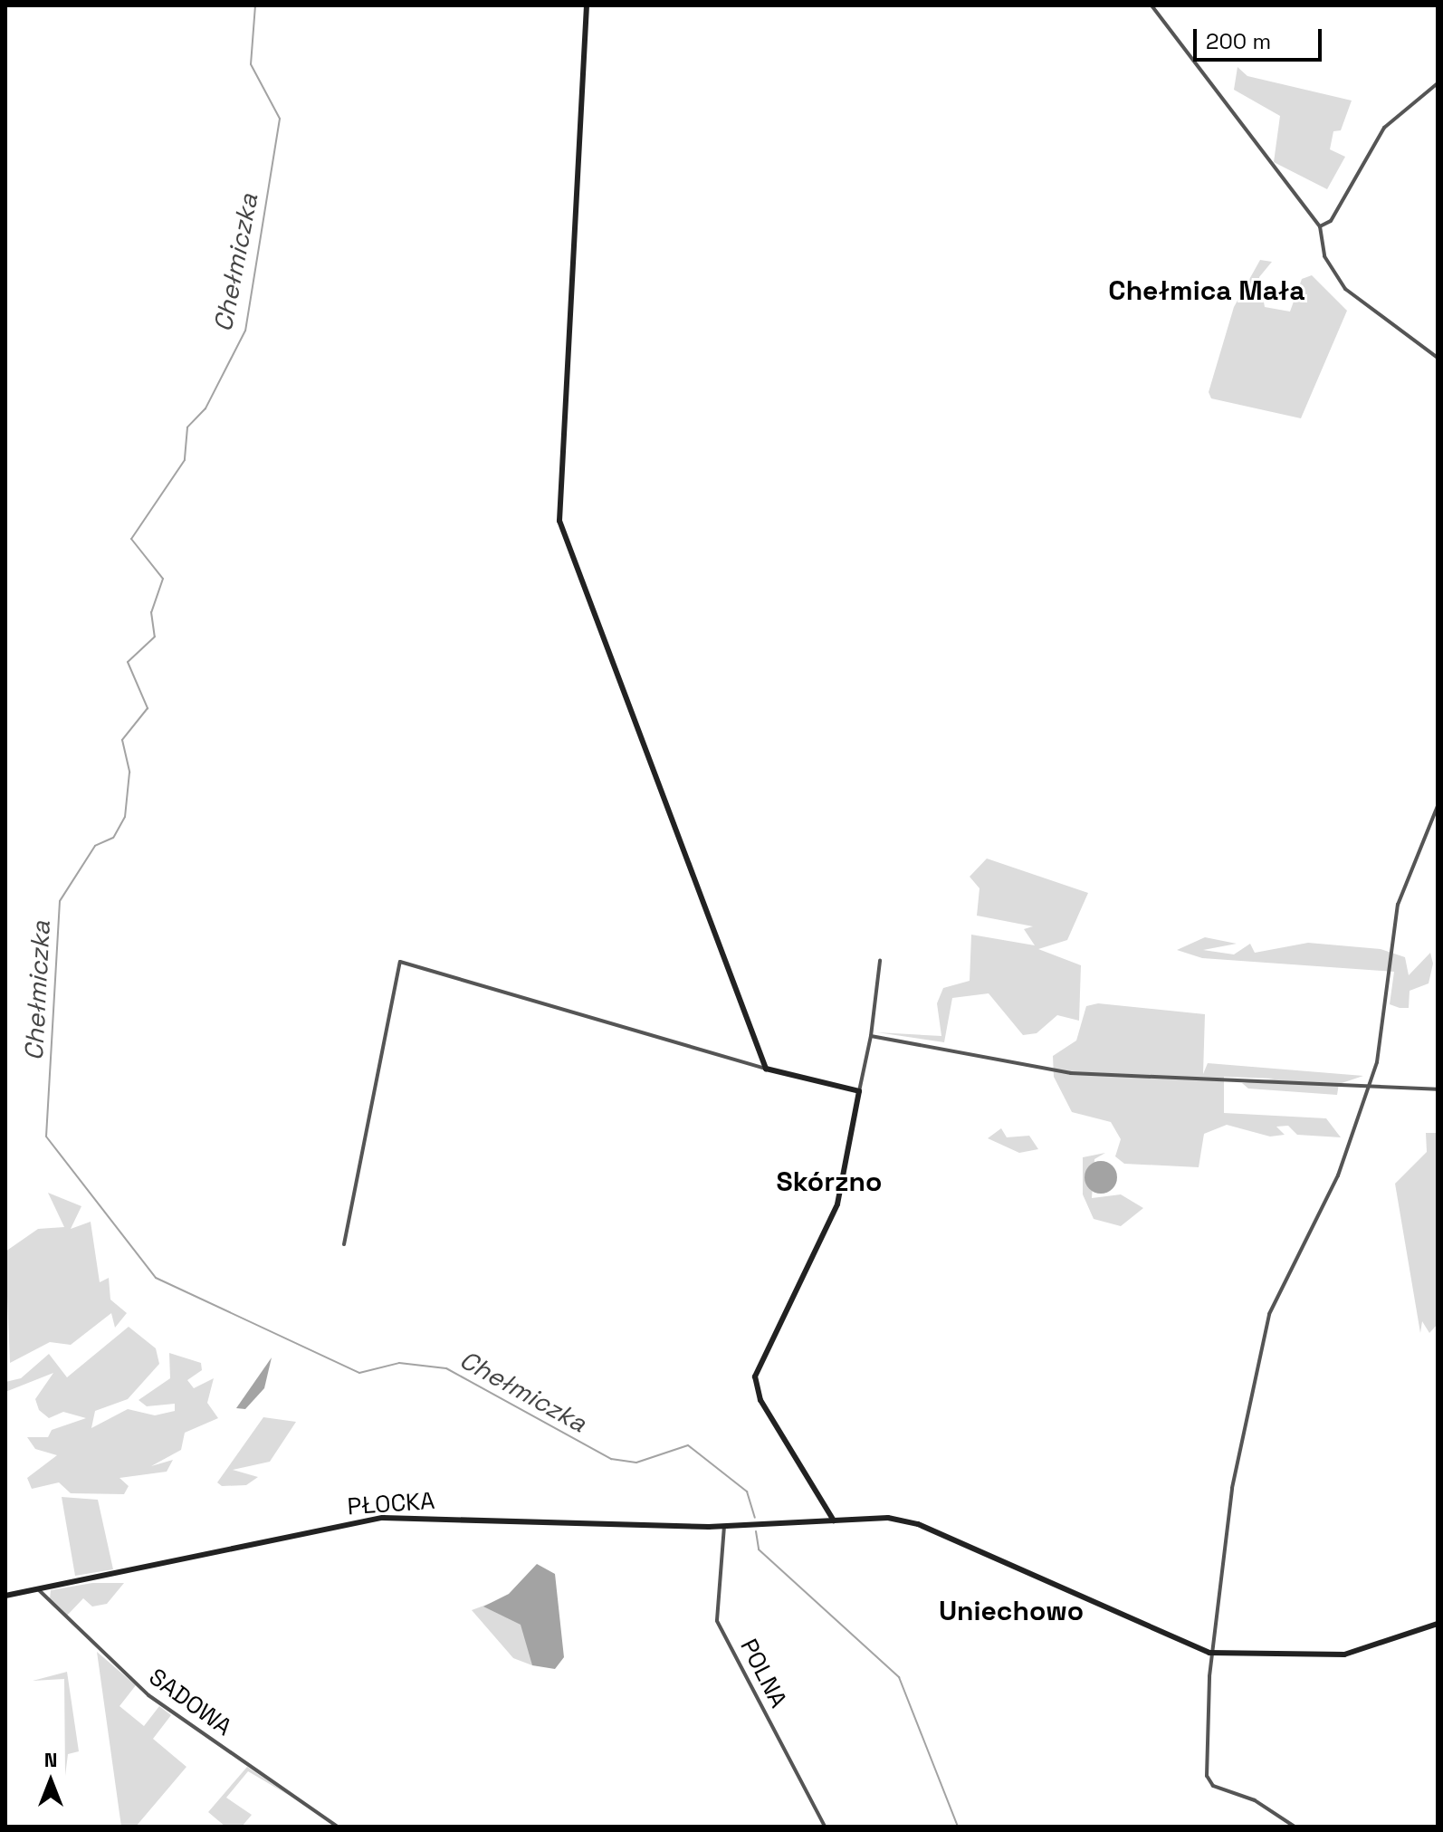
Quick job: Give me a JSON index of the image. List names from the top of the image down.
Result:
{
  "streets": {
    "street": ["PŁOCKA", "POLNA", "SADOWA"]
  },
  "crossings": [
    ["PŁOCKA", "POLNA"],
    ["PŁOCKA", "SADOWA"]
  ],
  "districts": ["Chełmica Mała", "Skórzno", "Uniechowo"],
  "water": ["Chełmiczka"],
  "scale_bar": "200 m",
  "north": "top"
}
